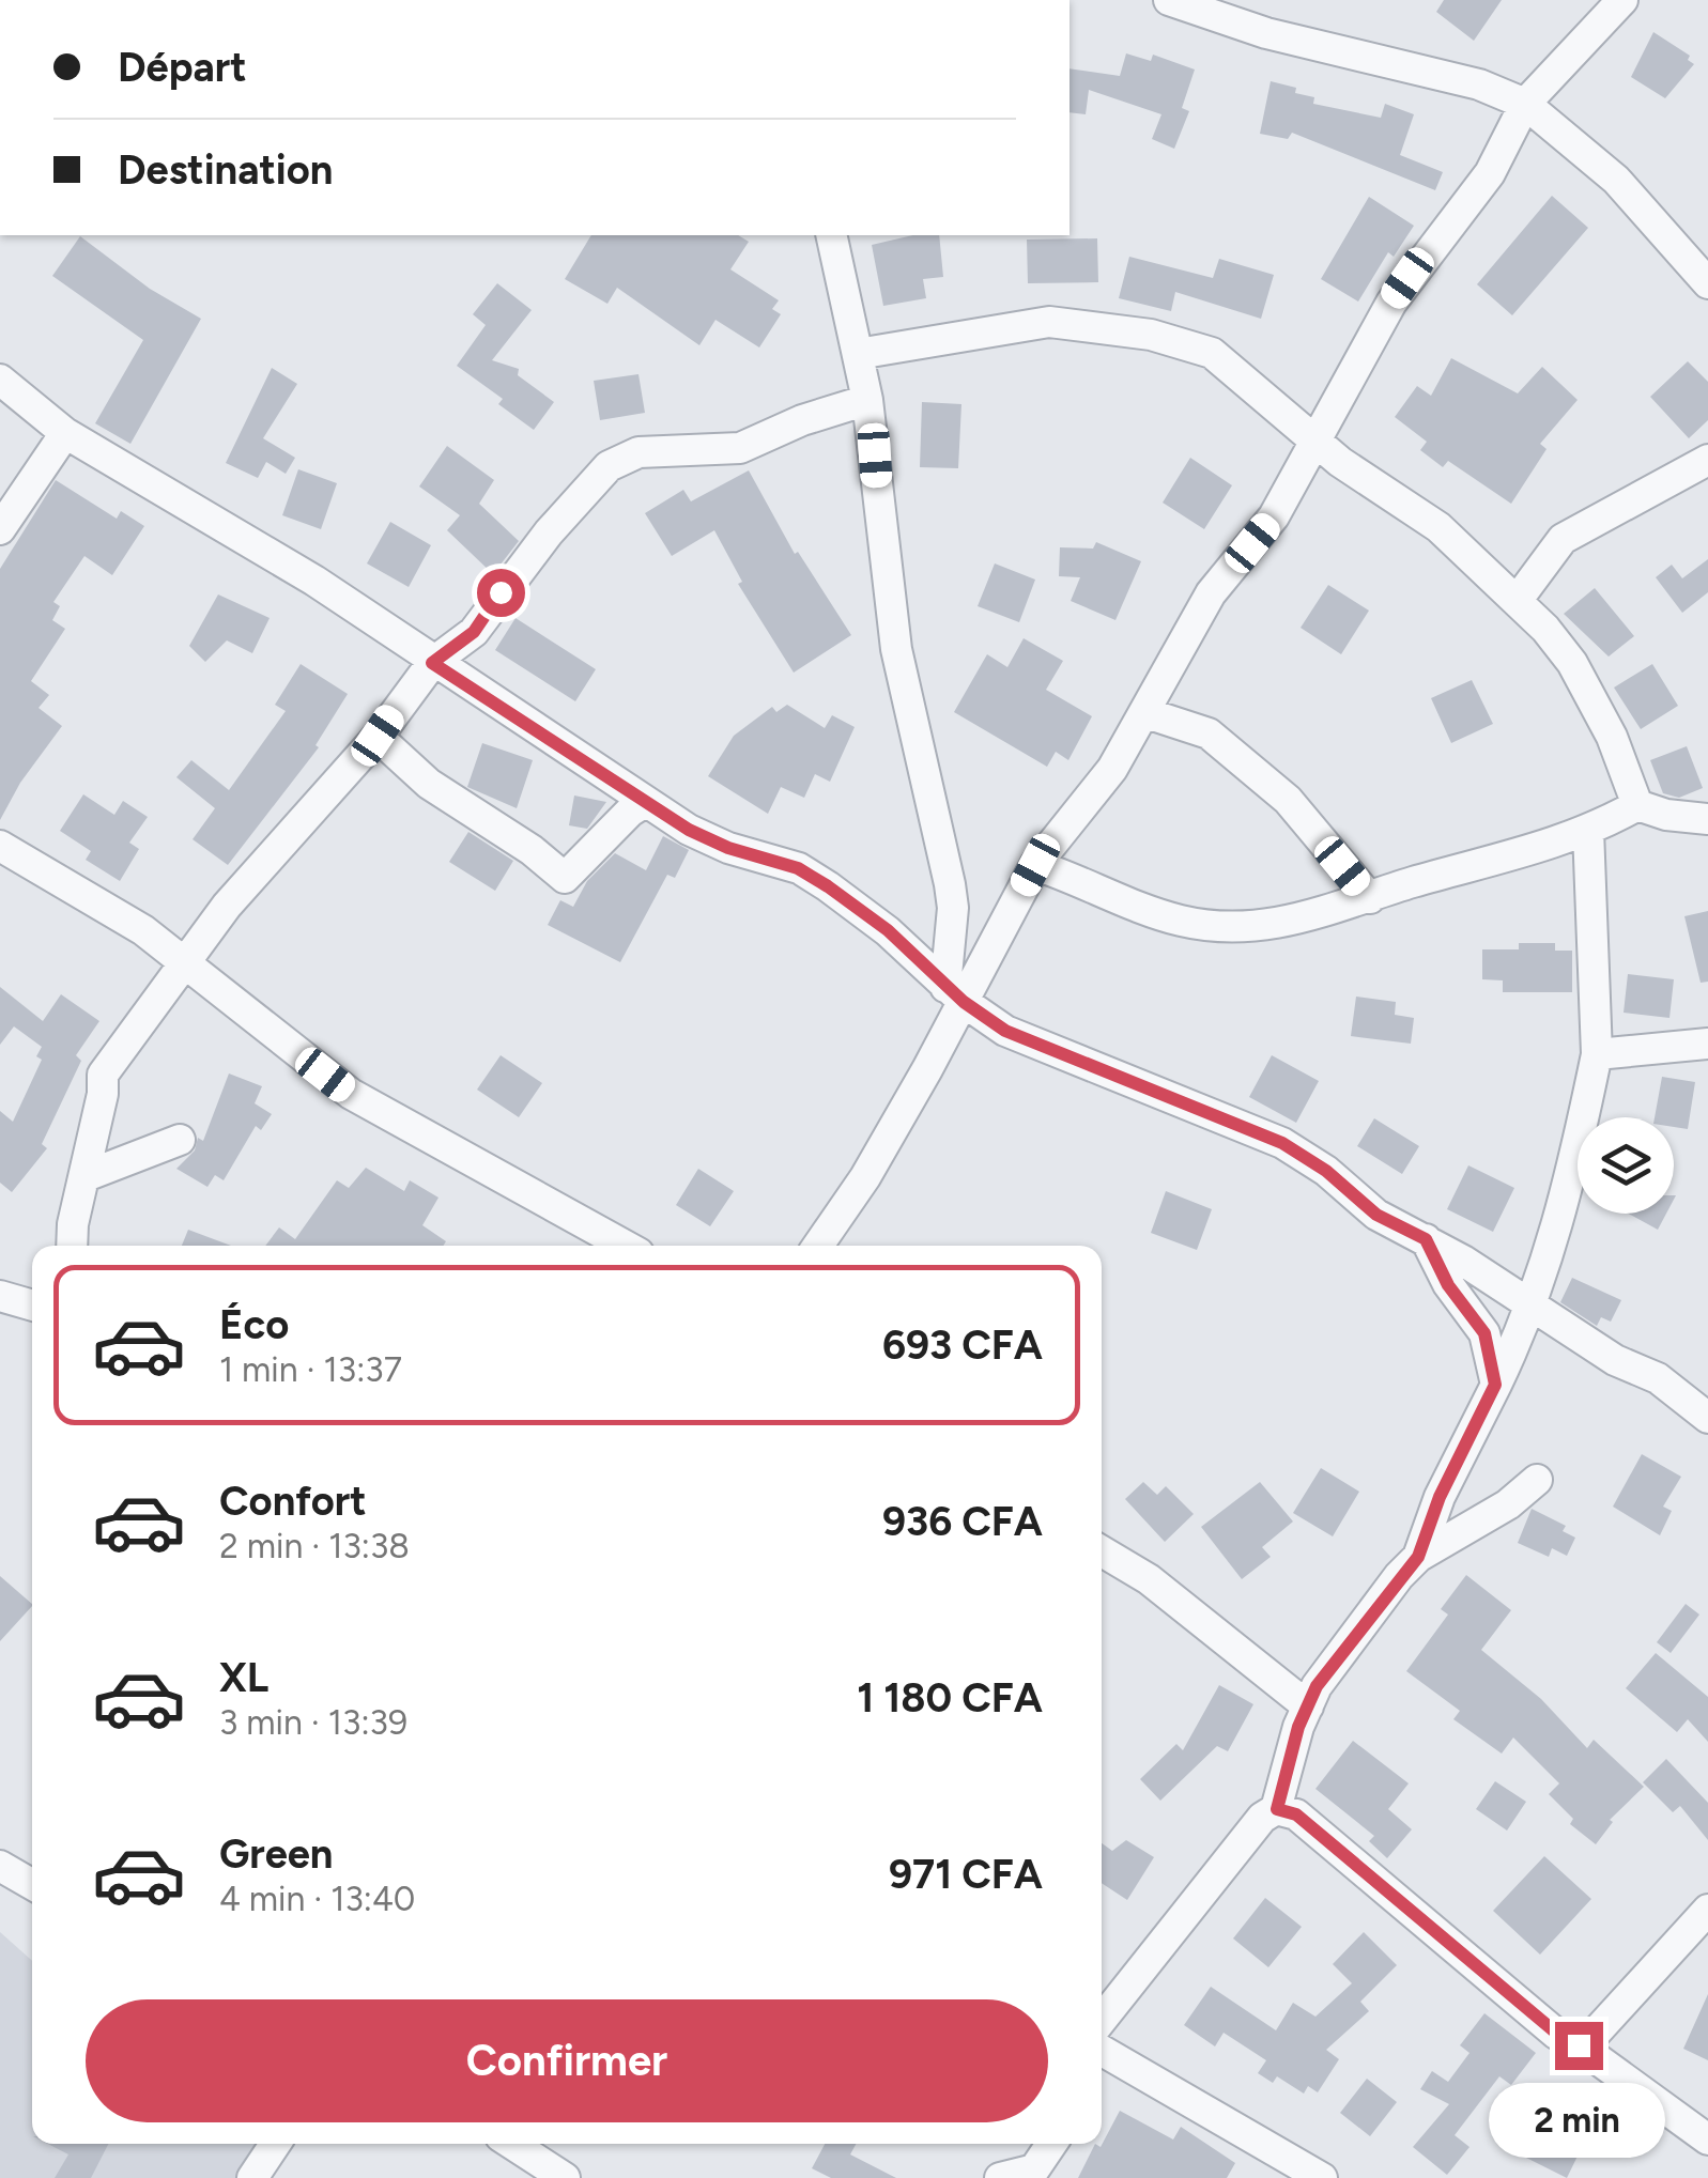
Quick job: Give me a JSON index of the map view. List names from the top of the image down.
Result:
{
  "page": {
    "banner": ["Départ", "Destination"],
    "list": [
      {
        "name": "Éco",
        "note": "1 min · 13:37",
        "value": "693 CFA"
      },
      {
        "name": "Confort",
        "note": "2 min · 13:38",
        "value": "936 CFA"
      },
      {
        "name": "XL",
        "note": "3 min · 13:39",
        "value": "1 180 CFA"
      },
      {
        "name": "Green",
        "note": "4 min · 13:40",
        "value": "971 CFA"
      }
    ],
    "buttons": "Confirmer",
    "bubble": "2 min"
  }
}
